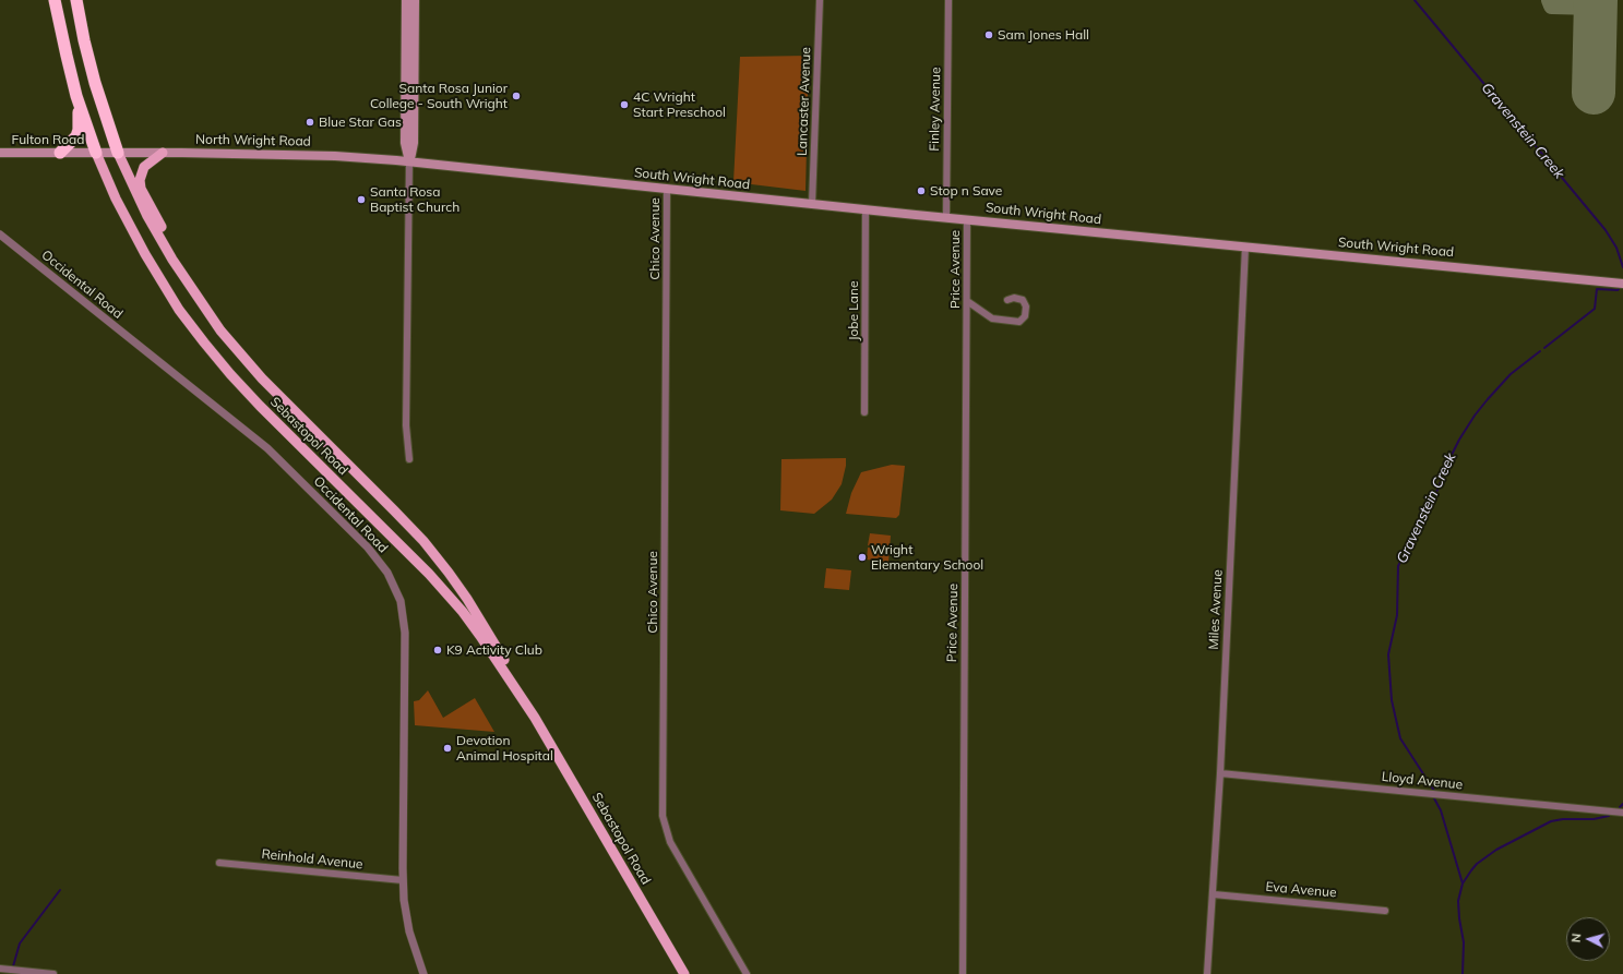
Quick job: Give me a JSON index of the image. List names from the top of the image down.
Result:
{
  "streets": {
    "main road": [
      "Fulton Road",
      "North Wright Road",
      "South Wright Road",
      "Sebastopol Road"
    ],
    "street": [
      "Lancaster Avenue",
      "Finley Avenue",
      "Chico Avenue",
      "Price Avenue",
      "Occidental Road",
      "Jobe Lane",
      "Miles Avenue",
      "Lloyd Avenue",
      "Reinhold Avenue",
      "Eva Avenue"
    ]
  },
  "crossings": [
    ["Lancaster Avenue", "South Wright Road"],
    ["Finley Avenue", "South Wright Road"],
    ["Fulton Road", "North Wright Road"],
    ["Fulton Road", "Sebastopol Road"],
    ["North Wright Road", "South Wright Road"],
    ["North Wright Road", "Sebastopol Road"],
    ["South Wright Road", "Chico Avenue"],
    ["South Wright Road", "Price Avenue"],
    ["South Wright Road", "Jobe Lane"],
    ["South Wright Road", "Miles Avenue"],
    ["Occidental Road", "Reinhold Avenue"],
    ["Miles Avenue", "Lloyd Avenue"],
    ["Miles Avenue", "Eva Avenue"]
  ],
  "water": ["Gravenstein Creek"],
  "places": [
    "Sam Jones Hall",
    "Santa Rosa Junior College - South Wright",
    "4C Wright Start Preschool",
    "Blue Star Gas",
    "Stop n Save",
    "Santa Rosa Baptist Church",
    "Wright Elementary School",
    "K9 Activity Club",
    "Devotion Animal Hospital"
  ],
  "north": "left"
}
